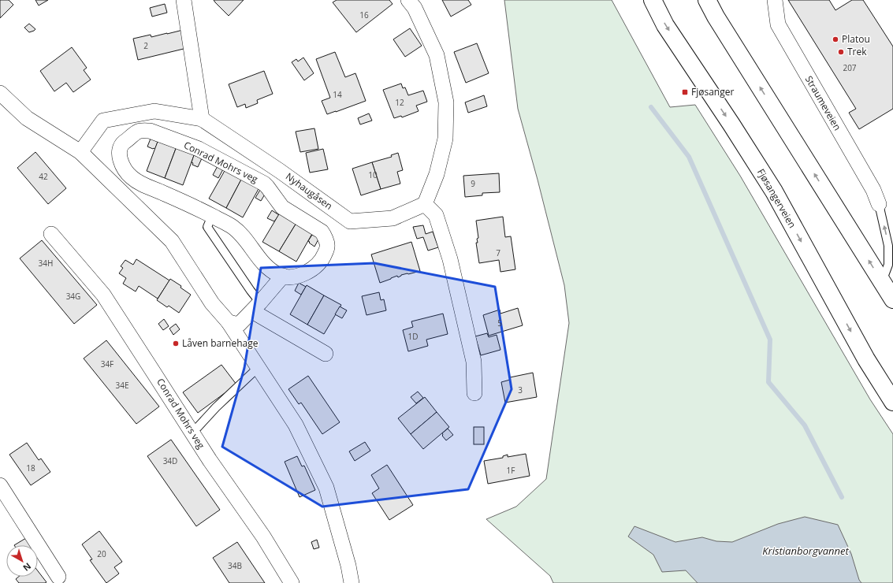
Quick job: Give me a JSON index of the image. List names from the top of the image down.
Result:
{
  "streets": {
    "highway": ["Fjøsangerveien"],
    "street": ["Straumeveien", "Conrad Mohrs veg", "Nyhaugåsen"]
  },
  "water": ["Kristianborgvannet"],
  "places": {
    "other": ["Platou", "Trek", "Låven barnehage"],
    "transit": ["Fjøsanger"]
  },
  "house_numbers": [
    "16",
    "2",
    "207",
    "14",
    "12",
    "10",
    "42",
    "9",
    "7",
    "34H",
    "34G",
    "5",
    "1D",
    "34F",
    "34E",
    "3",
    "34D",
    "18",
    "1F",
    "20",
    "34B"
  ],
  "north": "bottom right"
}
